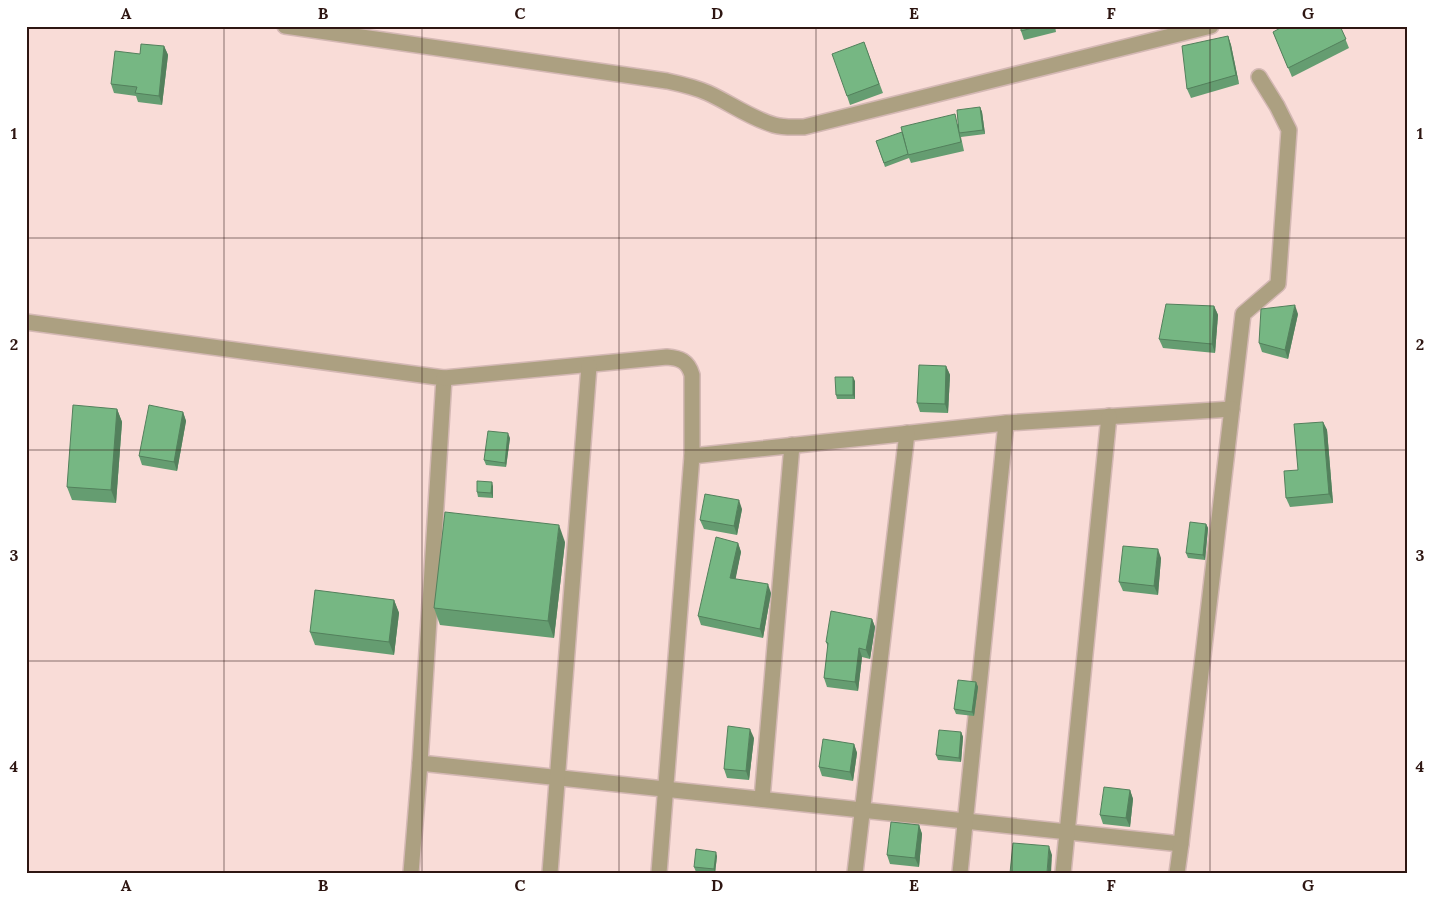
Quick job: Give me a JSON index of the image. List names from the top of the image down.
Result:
{
  "grid": {
    "columns": [
      "A",
      "B",
      "C",
      "D",
      "E",
      "F",
      "G"
    ],
    "rows": [
      "1",
      "2",
      "3",
      "4"
    ]
  }
}
